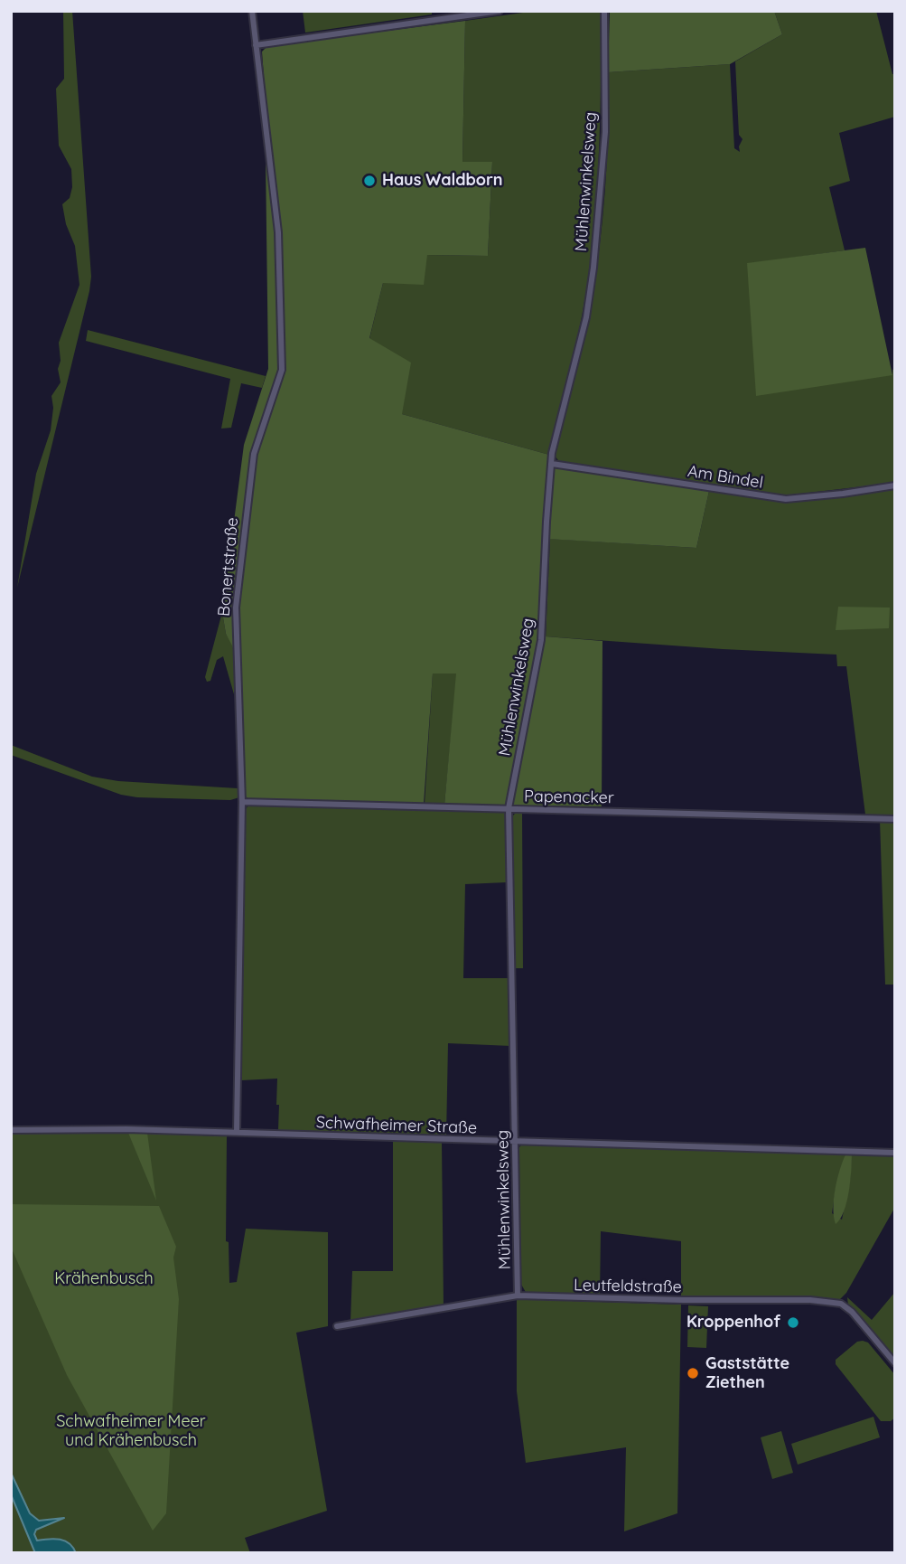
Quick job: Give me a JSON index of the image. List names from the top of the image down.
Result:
{
  "streets": {
    "street": [
      "Mühlenwinkelsweg",
      "Am Bindel",
      "Bonertstraße",
      "Papenacker",
      "Schwafheimer Straße",
      "Leutfeldstraße"
    ]
  },
  "crossings": [
    ["Mühlenwinkelsweg", "Am Bindel"],
    ["Mühlenwinkelsweg", "Papenacker"],
    ["Mühlenwinkelsweg", "Schwafheimer Straße"],
    ["Mühlenwinkelsweg", "Leutfeldstraße"],
    ["Bonertstraße", "Papenacker"],
    ["Bonertstraße", "Schwafheimer Straße"]
  ],
  "parks": ["Krähenbusch", "Schwafheimer Meer und Krähenbusch"],
  "places": ["Haus Waldborn", "Kroppenhof", "Gaststätte Ziethen"]
}
